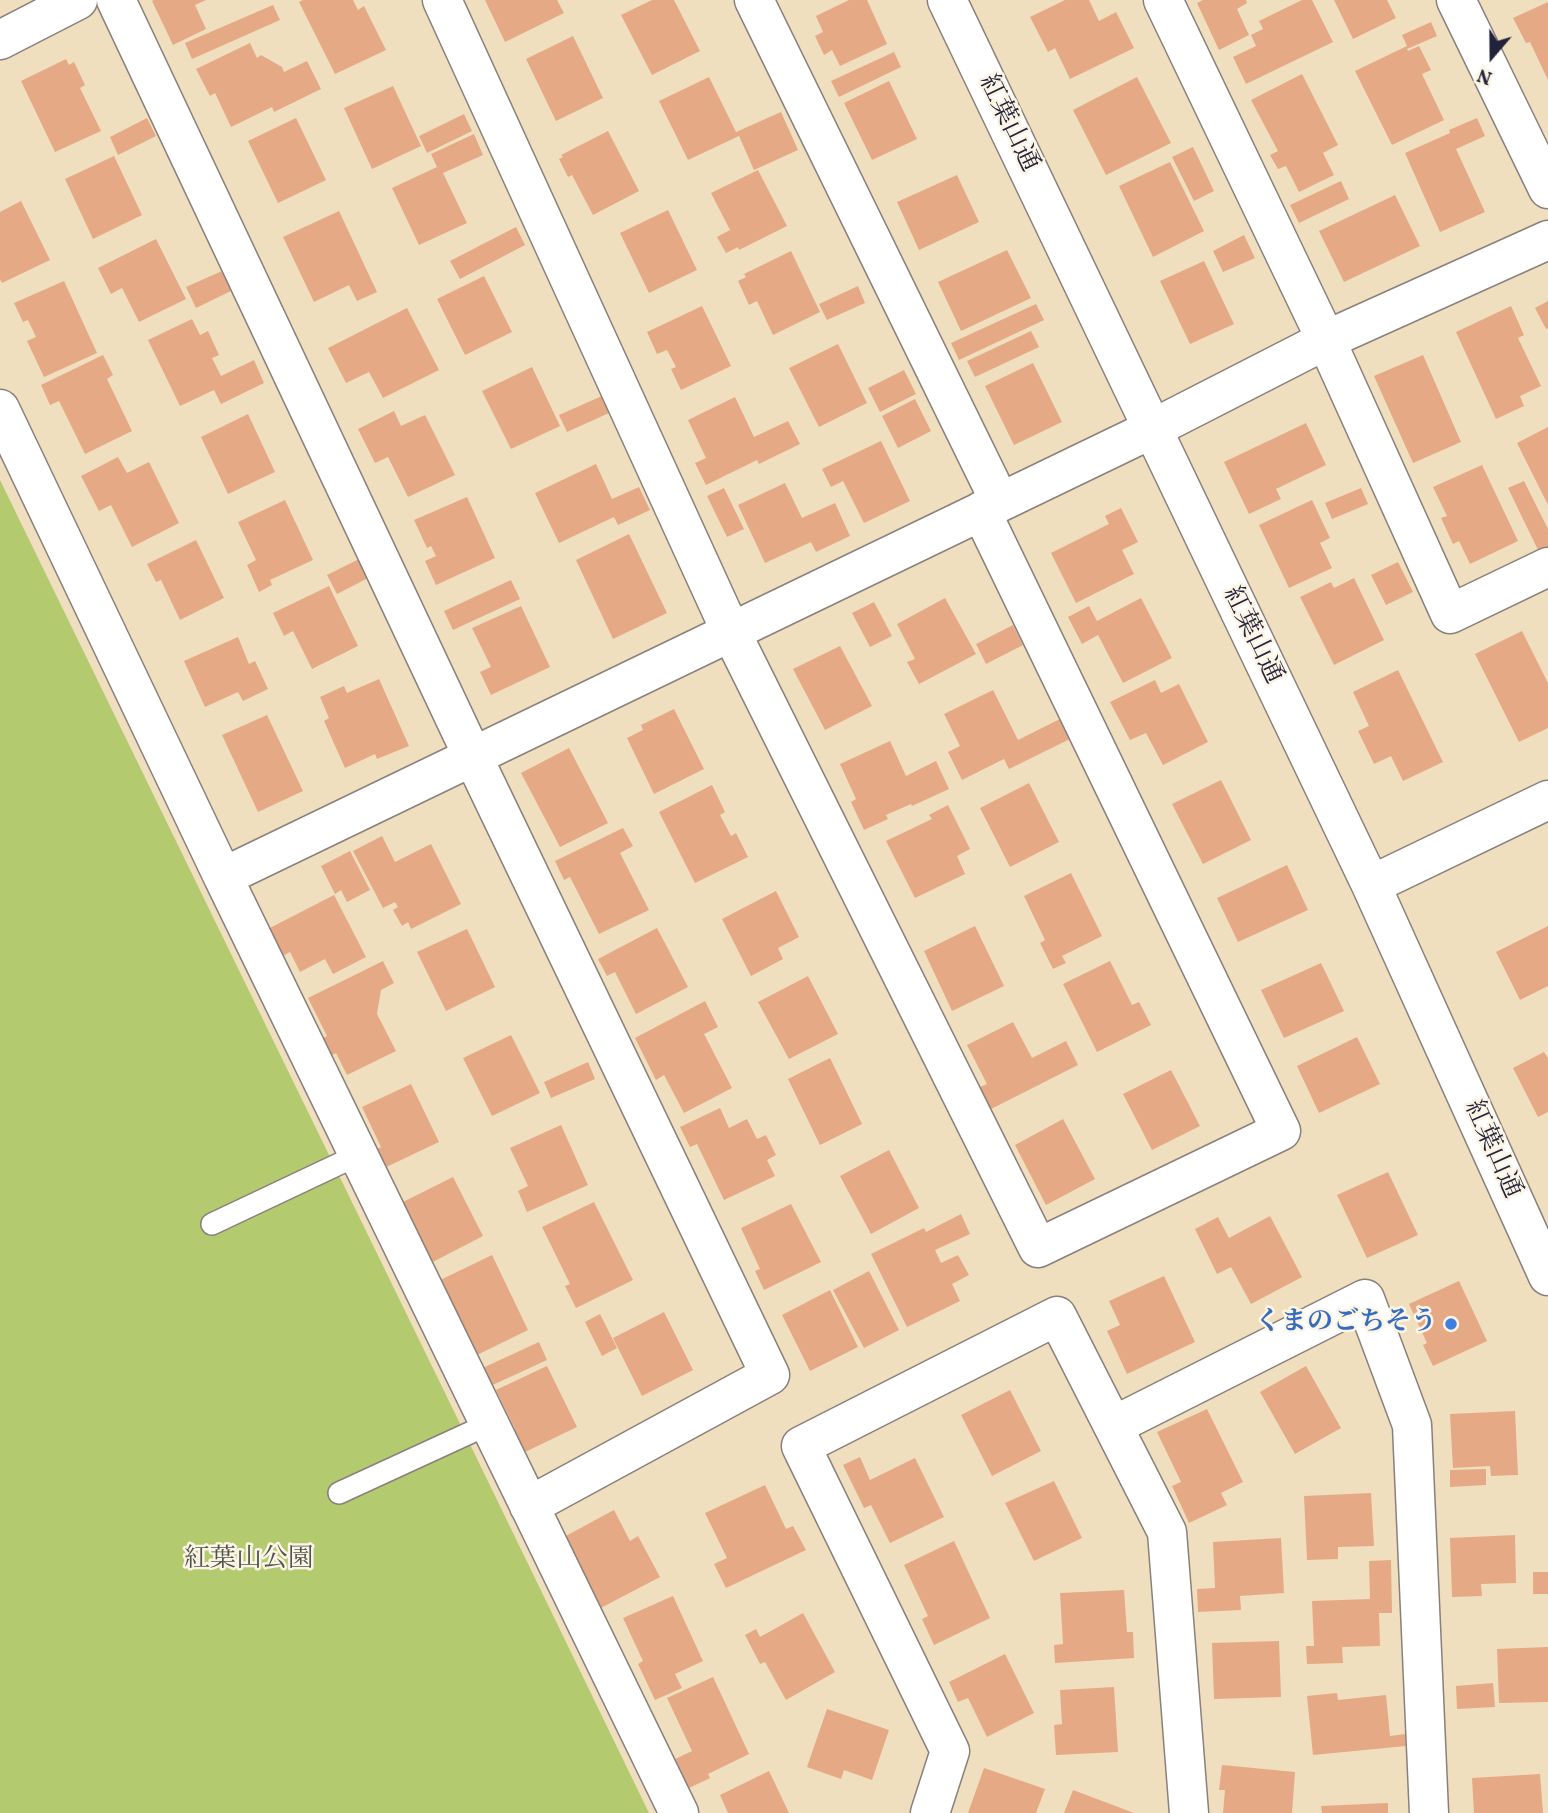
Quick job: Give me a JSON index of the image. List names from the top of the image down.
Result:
{
  "streets": {
    "street": ["紅葉山通"]
  },
  "parks": ["紅葉山公園"],
  "places": ["くまのごちそう"],
  "north": "bottom"
}
